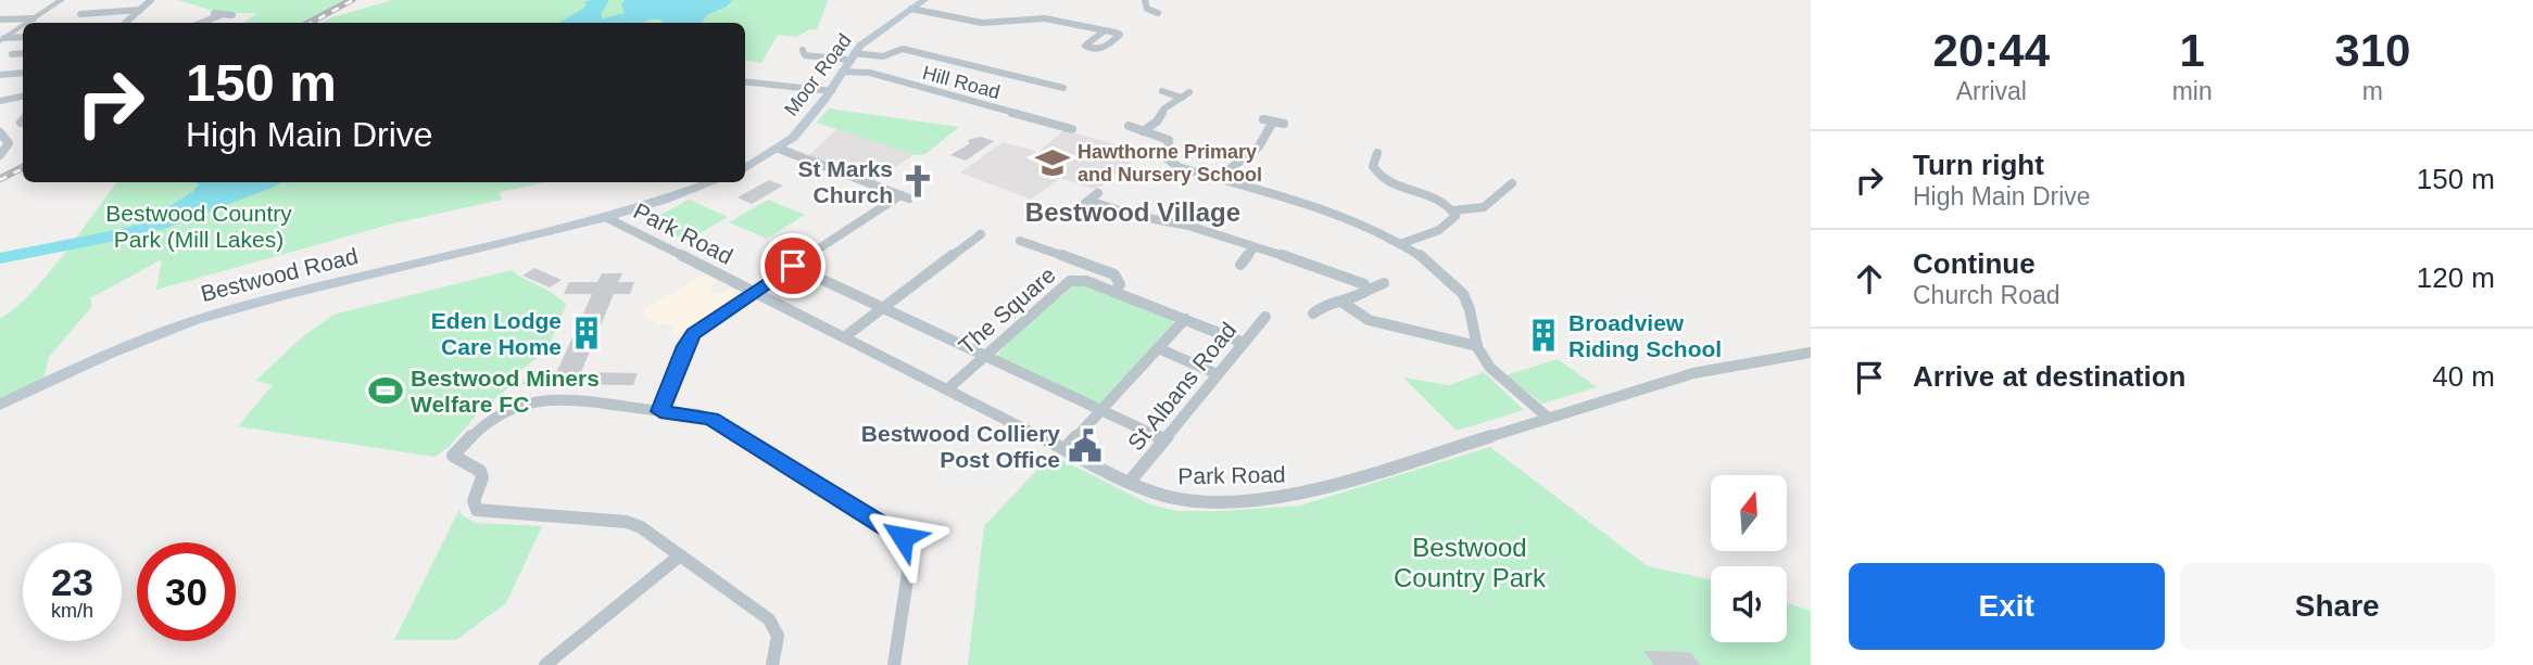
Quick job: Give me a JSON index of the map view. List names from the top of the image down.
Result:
{
  "streets": {
    "main road": ["Moor Road", "Bestwood Road"],
    "street": [
      "Hill Road",
      "Park Road",
      "The Square",
      "St Albans Road"
    ]
  },
  "crossings": [
    ["Moor Road", "Hill Road"],
    ["Park Road", "Bestwood Road"],
    ["Park Road", "The Square"],
    ["Park Road", "St Albans Road"],
    ["The Square", "St Albans Road"]
  ],
  "districts": ["Bestwood Village"],
  "parks": ["Bestwood Country Park (Mill Lakes)", "Bestwood Country Park"],
  "places": {
    "school or university": ["Hawthorne Primary and Nursery School"],
    "church": ["St Marks Church"],
    "building": ["Eden Lodge Care Home", "Broadview Riding School"],
    "sports": ["Bestwood Miners Welfare FC"],
    "public building": ["Bestwood Colliery Post Office"]
  },
  "north": "top",
  "page": {
    "eta": [
      "20:44",
      "Arrival",
      "1",
      "min",
      "310",
      "m"
    ],
    "turn": ["150 m", "High Main Drive"],
    "list": [
      {
        "name": "Turn right",
        "note": "High Main Drive",
        "value": "150 m"
      },
      {
        "name": "Continue",
        "note": "Church Road",
        "value": "120 m"
      },
      {
        "name": "Arrive at destination",
        "value": "40 m"
      }
    ],
    "speed": "23 km/h",
    "limit": "30",
    "buttons": ["Exit", "Share"]
  }
}
